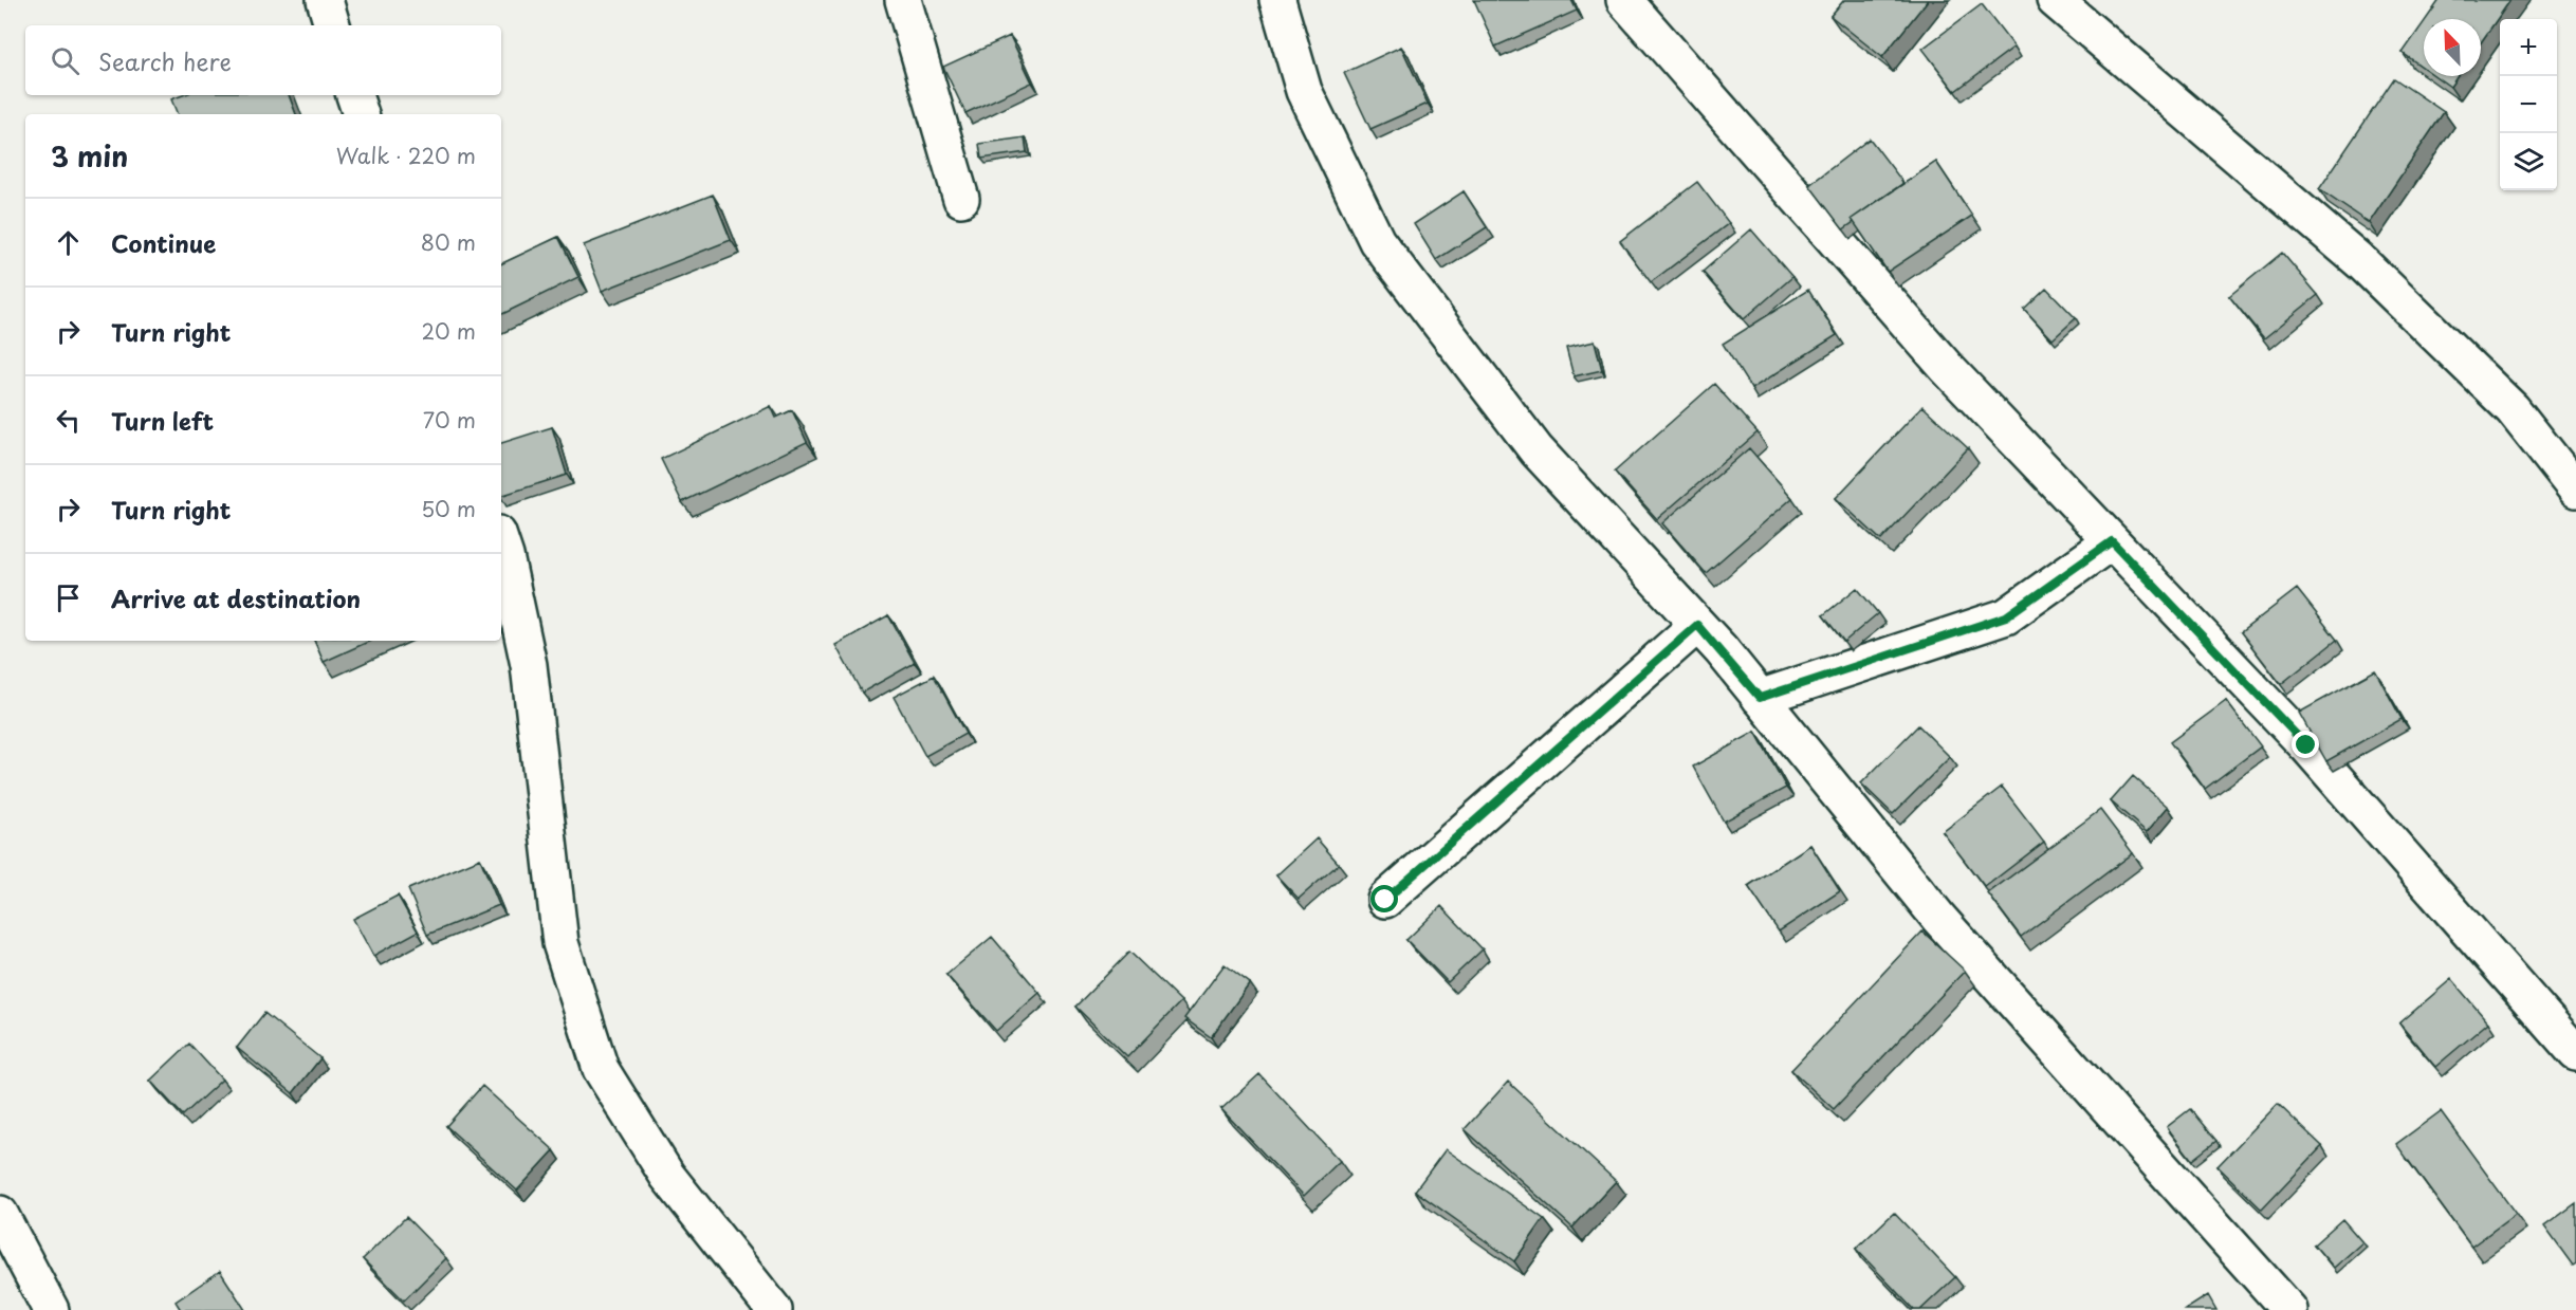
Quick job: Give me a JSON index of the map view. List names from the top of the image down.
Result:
{
  "north": "top left",
  "page": {
    "map_buttons": ["+", "−"],
    "search": "Search here",
    "heading": ["3 min", "Walk · 220 m"],
    "list": [
      ["Continue", "80 m"],
      ["Turn right", "20 m"],
      ["Turn left", "70 m"],
      ["Turn right", "50 m"],
      "Arrive at destination"
    ]
  }
}
